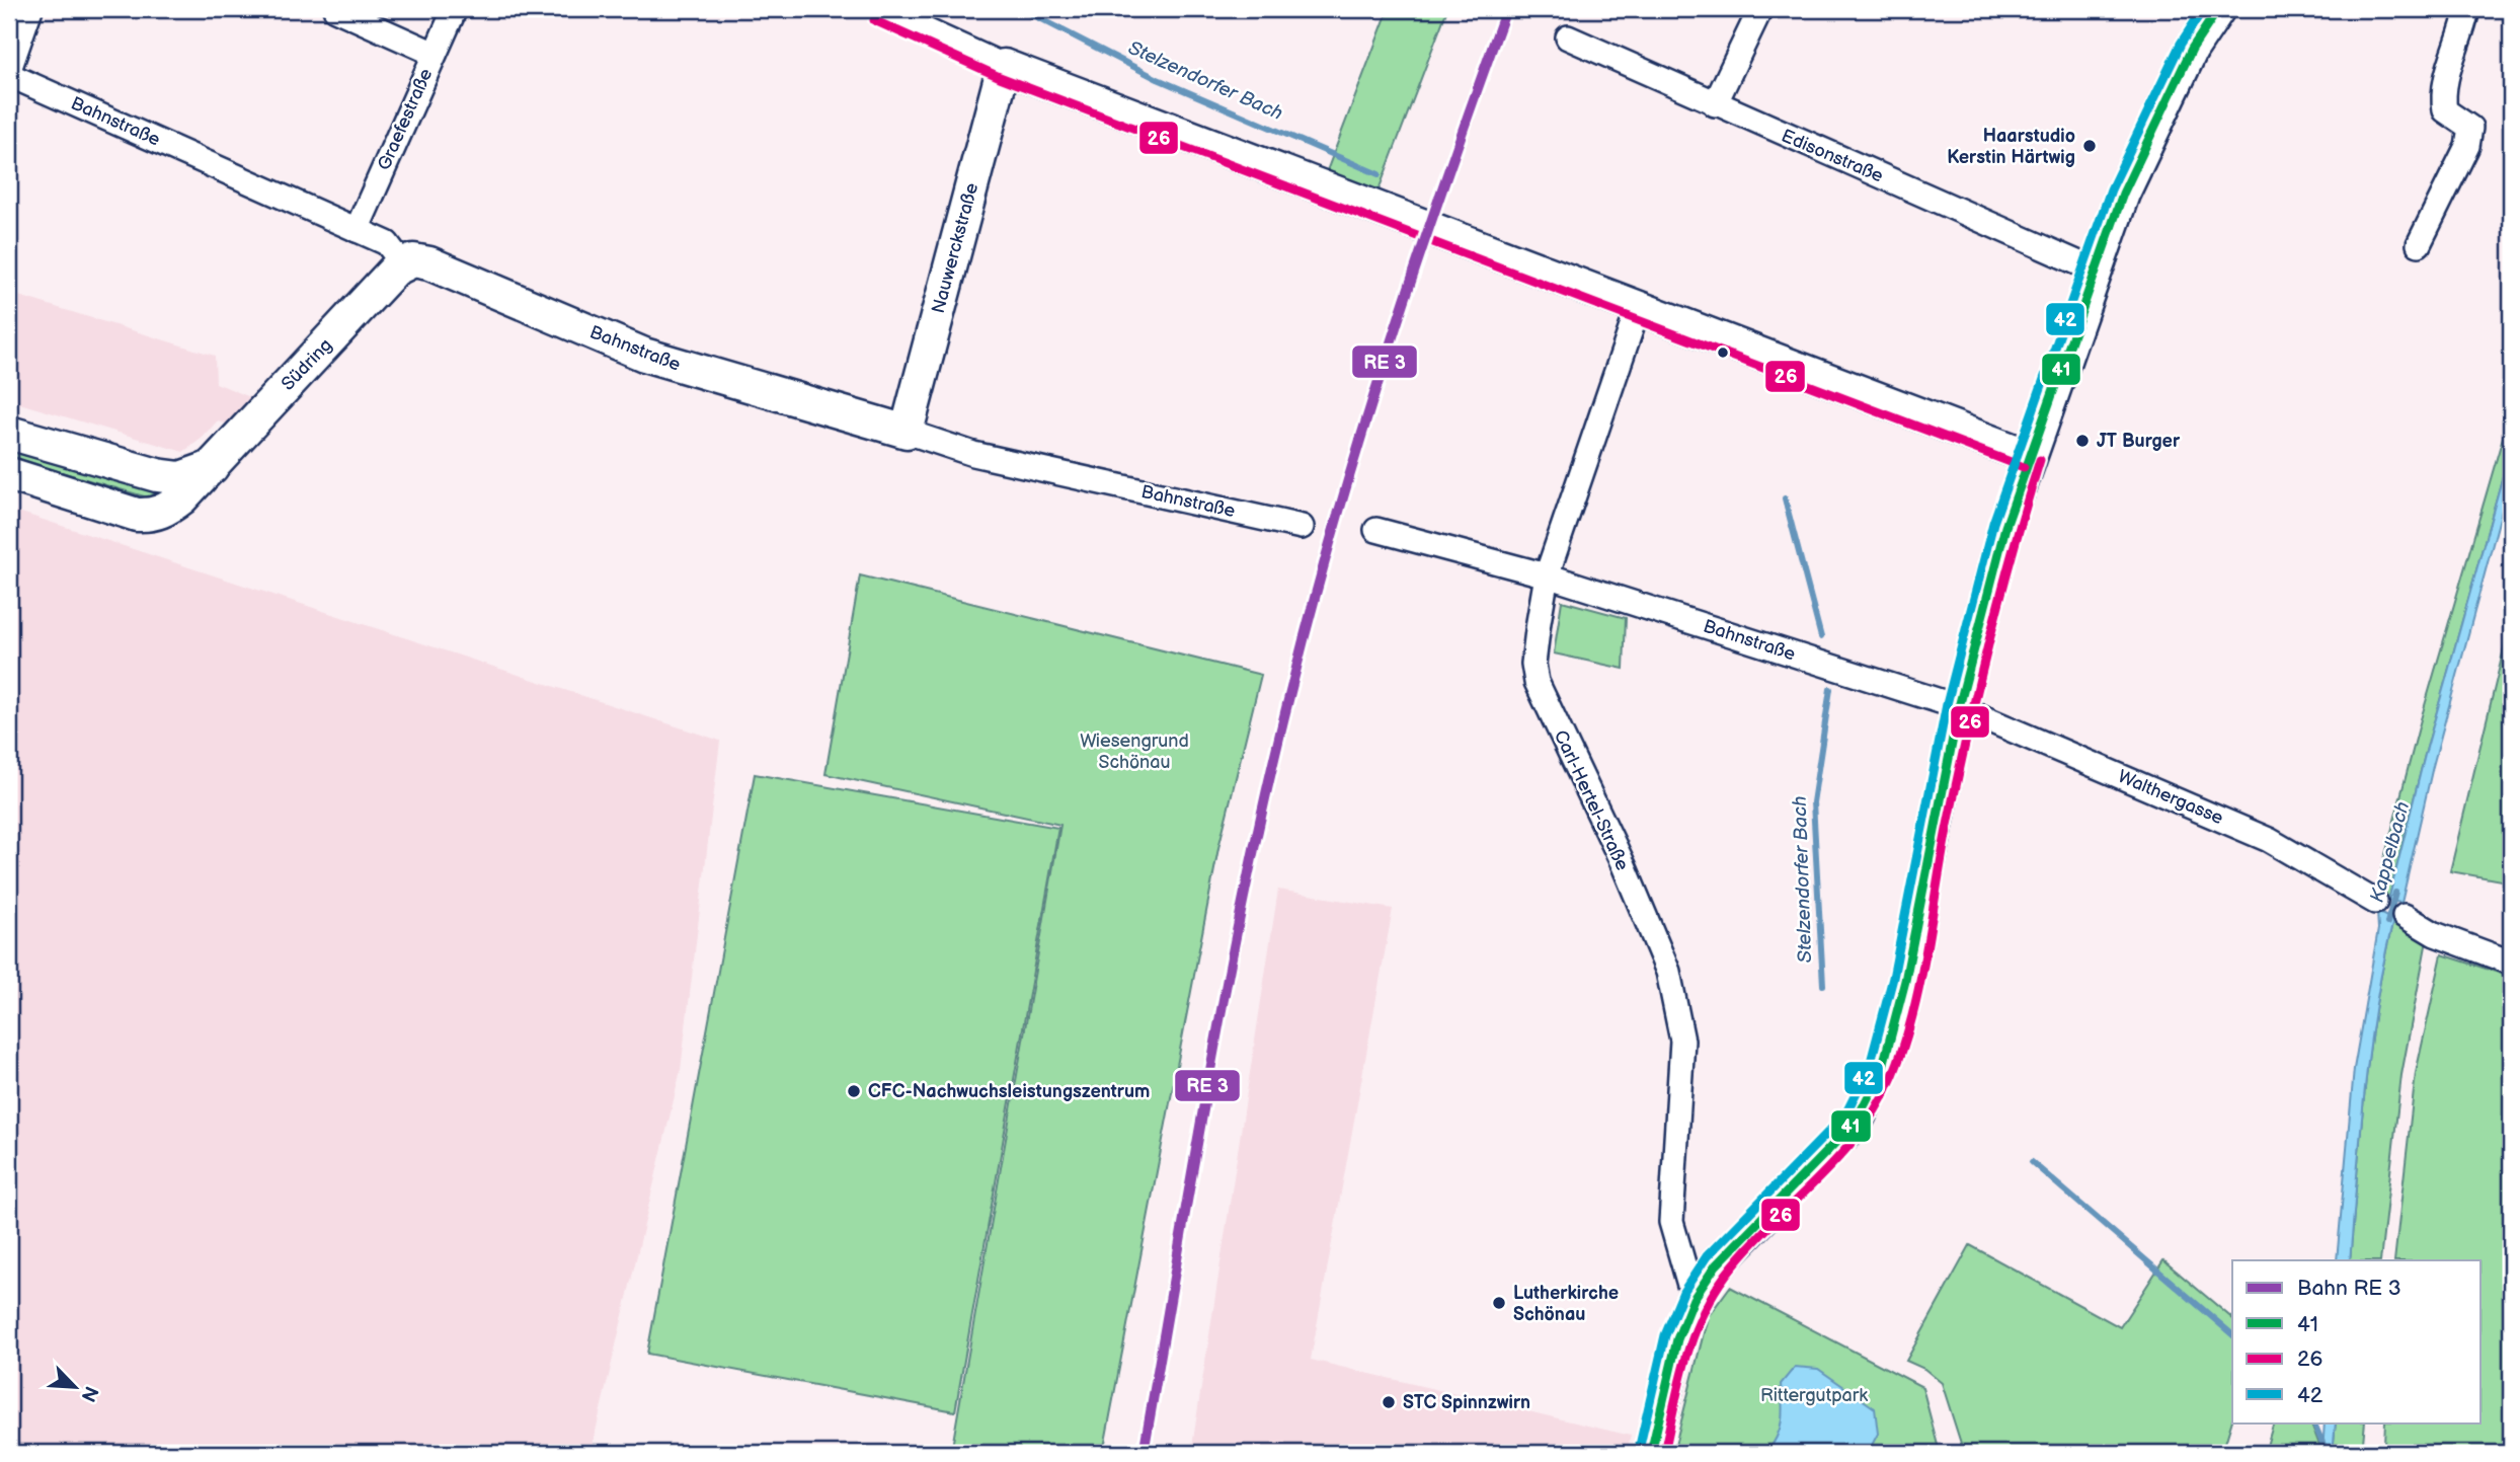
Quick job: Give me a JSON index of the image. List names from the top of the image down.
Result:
{
  "streets": {
    "street": [
      "Graefestraße",
      "Bahnstraße",
      "Edisonstraße",
      "Nauwerckstraße",
      "Südring",
      "Walthergasse",
      "Carl-Hertel-Straße"
    ]
  },
  "crossings": [
    ["Graefestraße", "Bahnstraße"],
    ["Bahnstraße", "Nauwerckstraße"],
    ["Bahnstraße", "Südring"],
    ["Bahnstraße", "Walthergasse"],
    ["Bahnstraße", "Carl-Hertel-Straße"]
  ],
  "water": ["Stelzendorfer Bach", "Kappelbach"],
  "parks": ["Wiesengrund Schönau", "Rittergutpark"],
  "places": [
    "Haarstudio Kerstin Härtwig",
    "JT Burger",
    "CFC-Nachwuchsleistungszentrum",
    "Lutherkirche Schönau",
    "STC Spinnzwirn"
  ],
  "lines": ["transit line 41", "transit line 42", "transit line 26"],
  "legend": [
    "Bahn RE 3",
    "41",
    "26",
    "42"
  ],
  "north": "bottom right"
}
